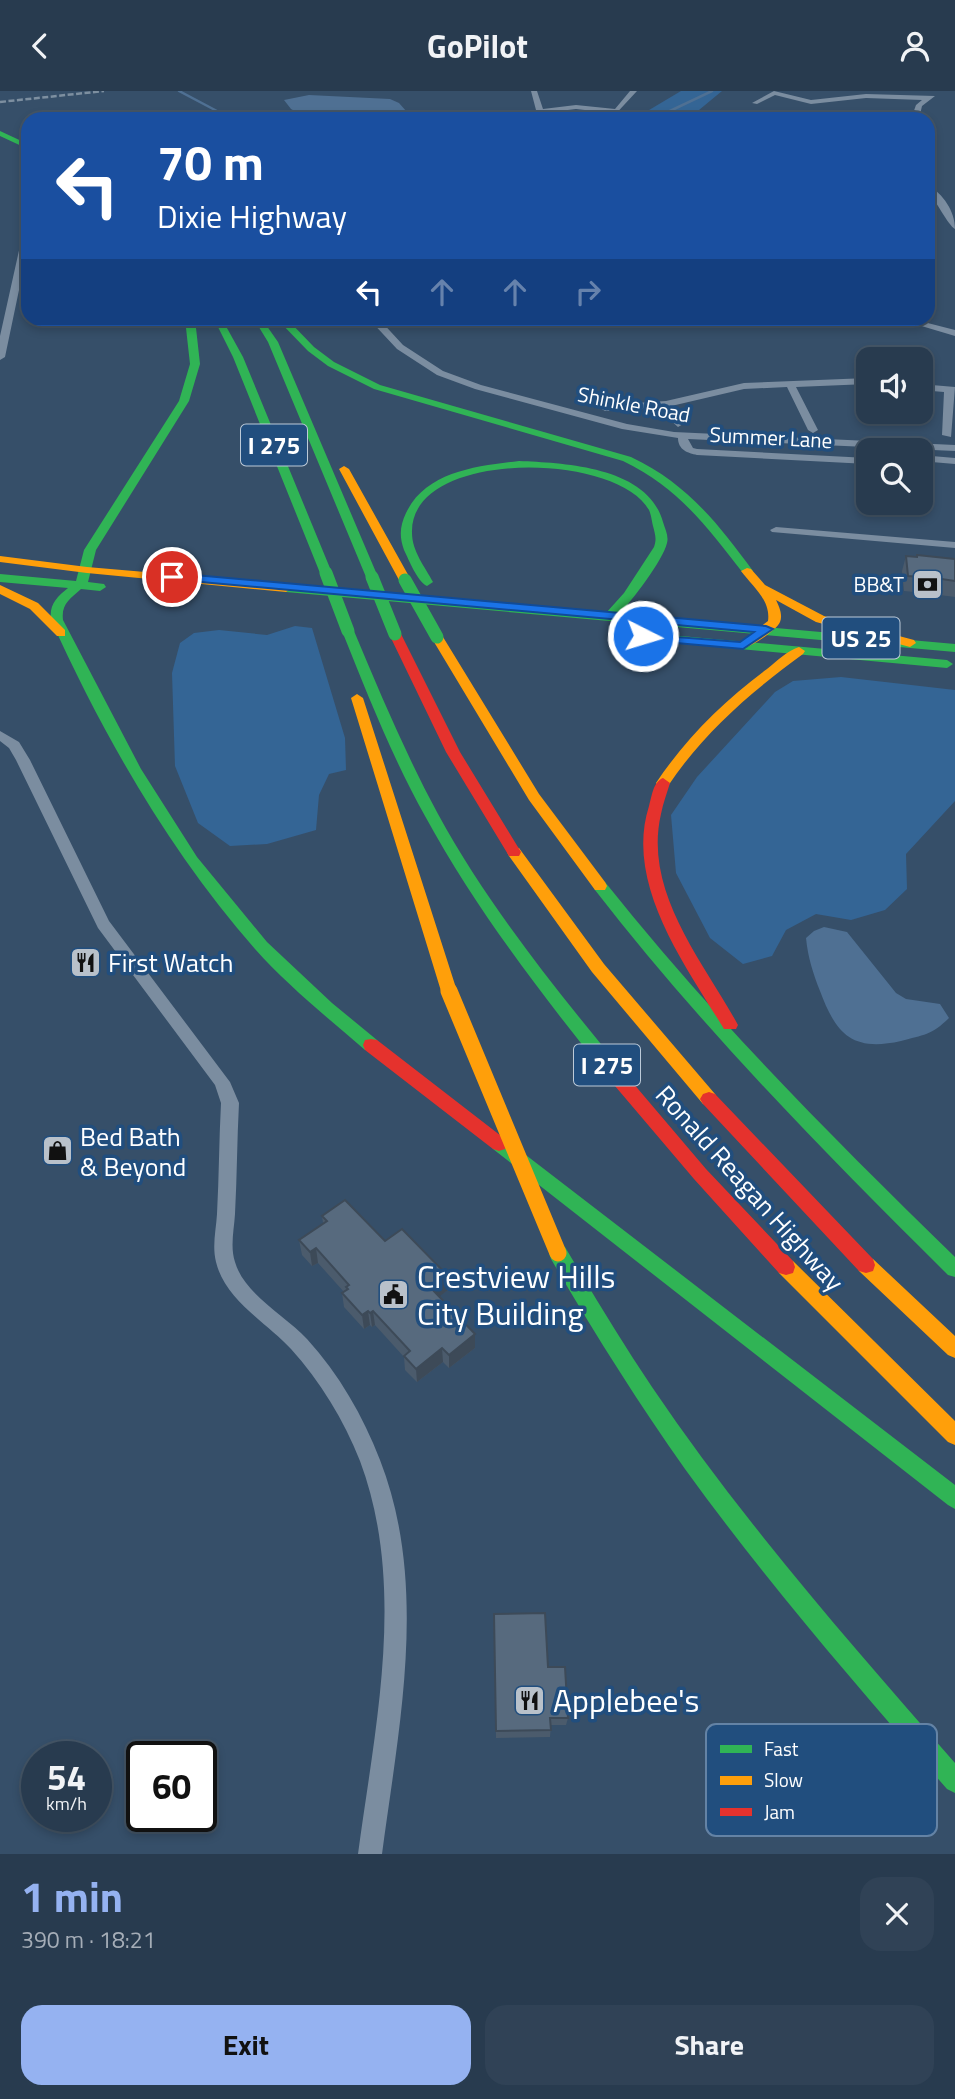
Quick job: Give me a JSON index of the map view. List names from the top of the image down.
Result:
{
  "streets": {
    "main road": ["I 275", "US 25", "Ronald Reagan Highway"],
    "street": ["Shinkle Road", "Summer Lane"]
  },
  "crossings": [
    ["Shinkle Road", "Summer Lane"]
  ],
  "places": {
    "bank": ["BB&T"],
    "restaurant": ["First Watch", "Applebee's"],
    "shop": ["Bed Bath & Beyond"],
    "public building": ["Crestview Hills City Building"]
  },
  "legend": ["Fast", "Slow", "Jam"],
  "page": {
    "header": "GoPilot",
    "turn": ["70 m", "Dixie Highway"],
    "speed": "54 km/h",
    "limit": "60",
    "heading": ["1 min", "390 m · 18:21"],
    "buttons": ["Exit", "Share"]
  }
}
